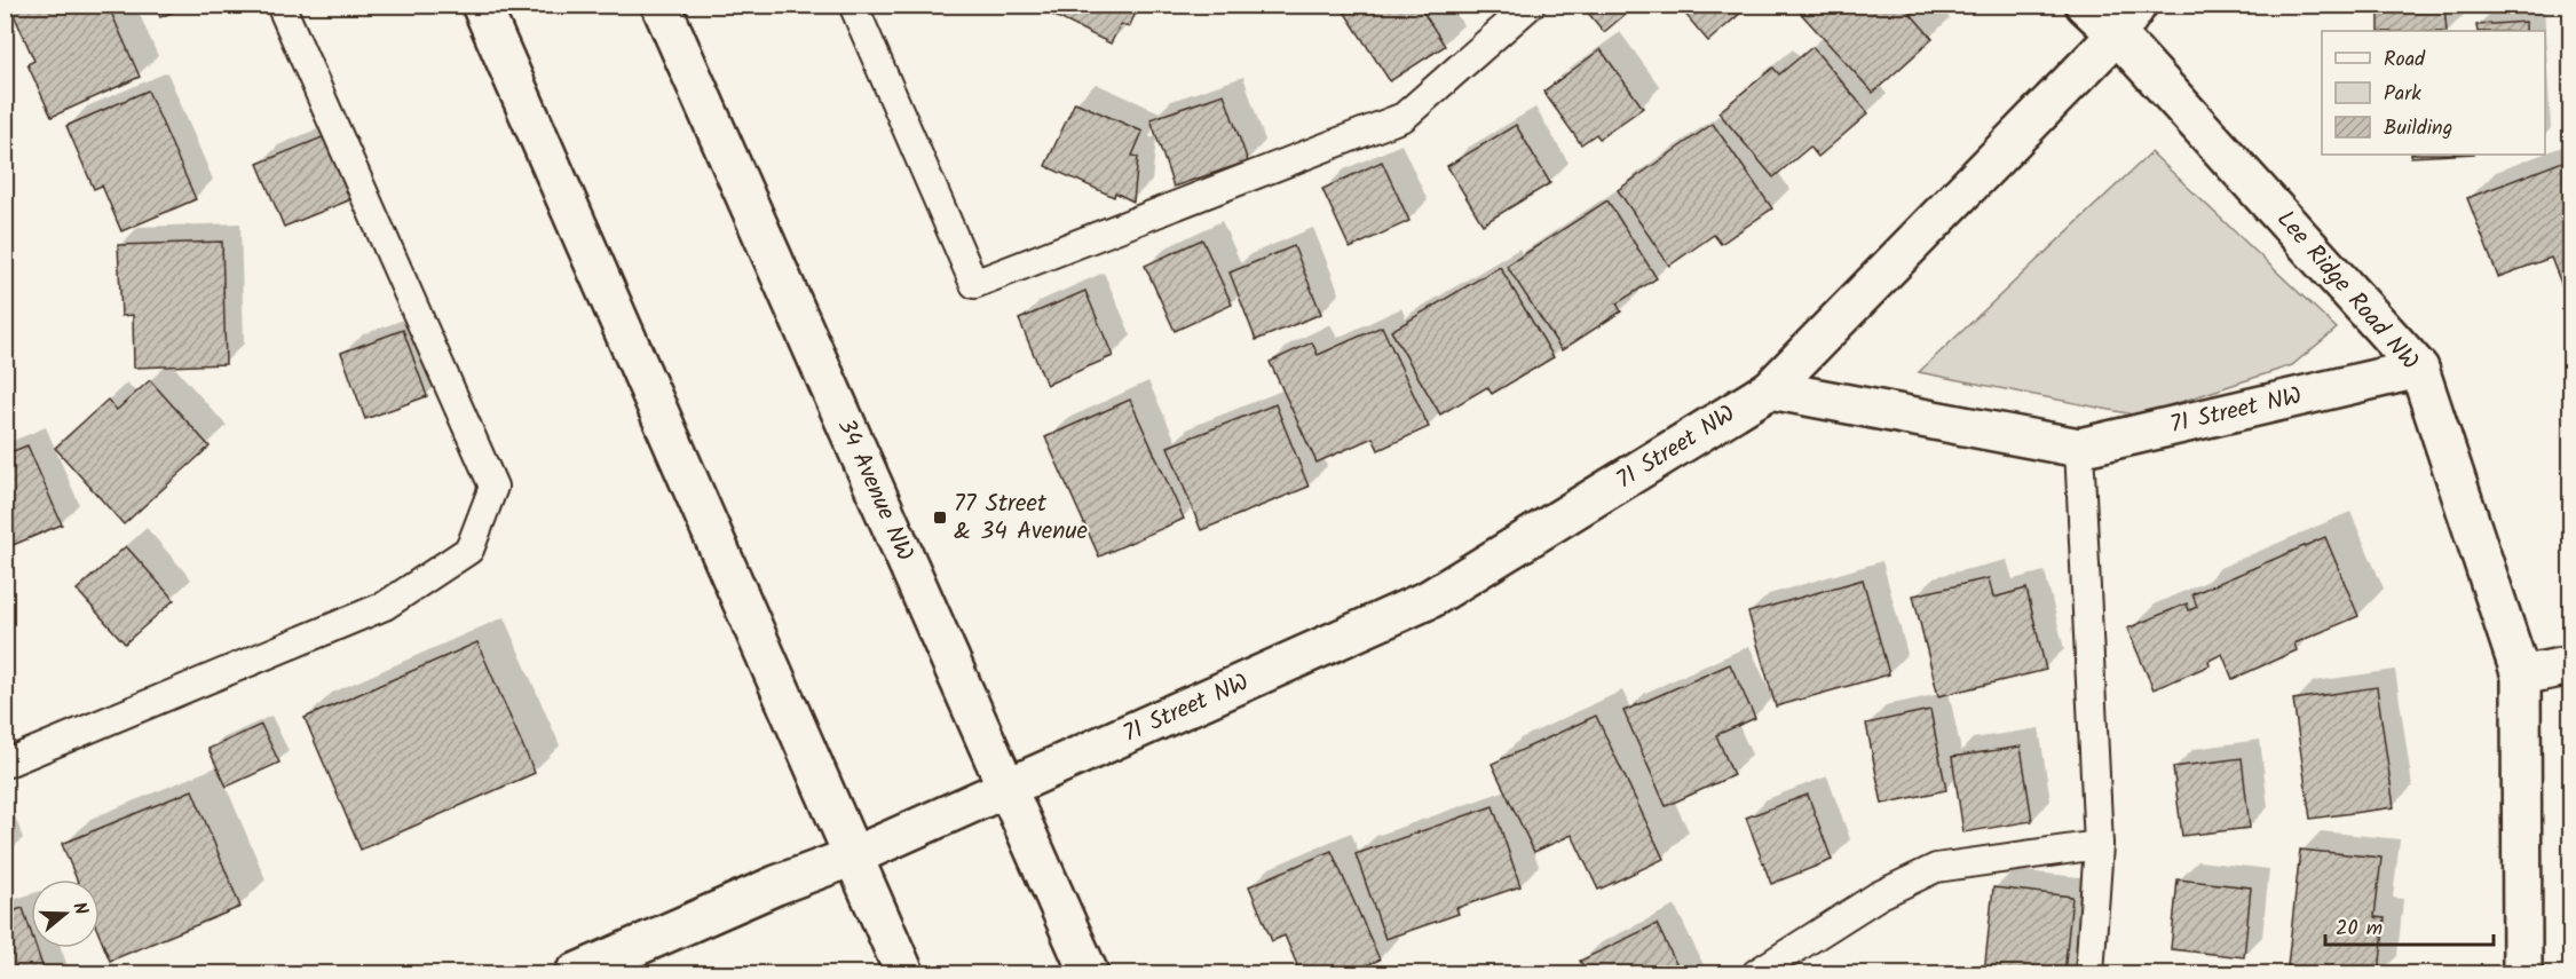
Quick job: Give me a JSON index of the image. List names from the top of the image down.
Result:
{
  "streets": {
    "street": ["Lee Ridge Road NW", "71 Street NW", "34 Avenue NW"]
  },
  "crossings": [
    ["Lee Ridge Road NW", "71 Street NW"],
    ["71 Street NW", "34 Avenue NW"]
  ],
  "places": {
    "transit": ["77 Street & 34 Avenue"]
  },
  "legend": ["Road", "Park", "Building"],
  "scale_bar": "20 m",
  "north": "right"
}
